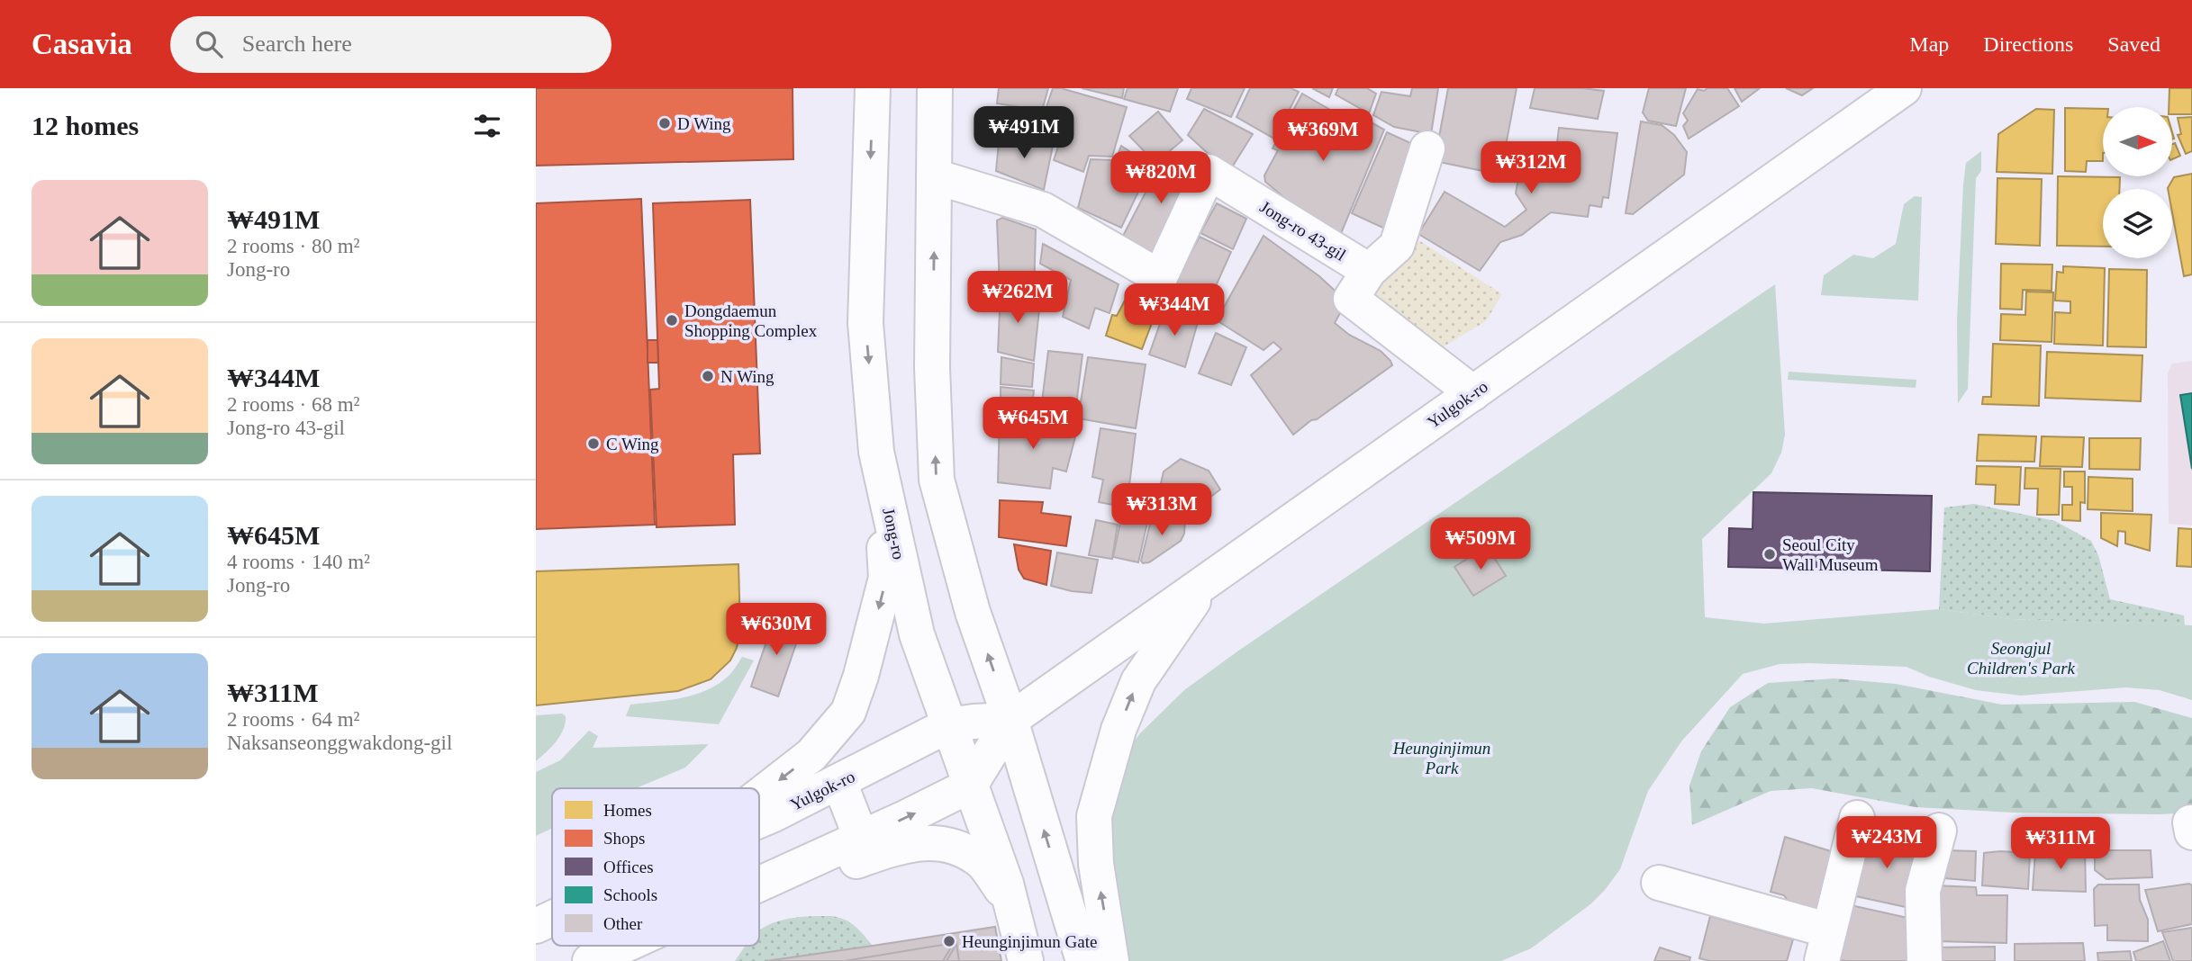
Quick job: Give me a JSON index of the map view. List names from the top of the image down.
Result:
{
  "streets": {
    "main road": ["Jong-ro 43-gil", "Yulgok-ro", "Jong-ro"]
  },
  "crossings": [
    ["Jong-ro 43-gil", "Yulgok-ro"],
    ["Yulgok-ro", "Jong-ro"]
  ],
  "parks": ["Seongjul Children's Park", "Heunginjimun Park"],
  "places": [
    "D Wing",
    "Dongdaemun Shopping Complex",
    "N Wing",
    "C Wing",
    "Seoul City Wall Museum",
    "Heunginjimun Gate"
  ],
  "legend": [
    "Homes",
    "Shops",
    "Offices",
    "Schools",
    "Other"
  ],
  "north": "right",
  "page": {
    "header": "Casavia",
    "search": "Search here",
    "nav": ["Map", "Directions", "Saved"],
    "heading": "12 homes",
    "price": [
      "₩491M",
      "₩369M",
      "₩312M",
      "₩820M",
      "₩262M",
      "₩344M",
      "₩645M",
      "₩313M",
      "₩509M",
      "₩630M",
      "₩243M",
      "₩311M"
    ],
    "list": [
      {
        "name": "₩491M",
        "note": "2 rooms · 80 m² · Jong-ro"
      },
      {
        "name": "₩344M",
        "note": "2 rooms · 68 m² · Jong-ro 43-gil"
      },
      {
        "name": "₩645M",
        "note": "4 rooms · 140 m² · Jong-ro"
      },
      {
        "name": "₩311M",
        "note": "2 rooms · 64 m² · Naksanseonggwakdong-gil"
      }
    ]
  }
}
